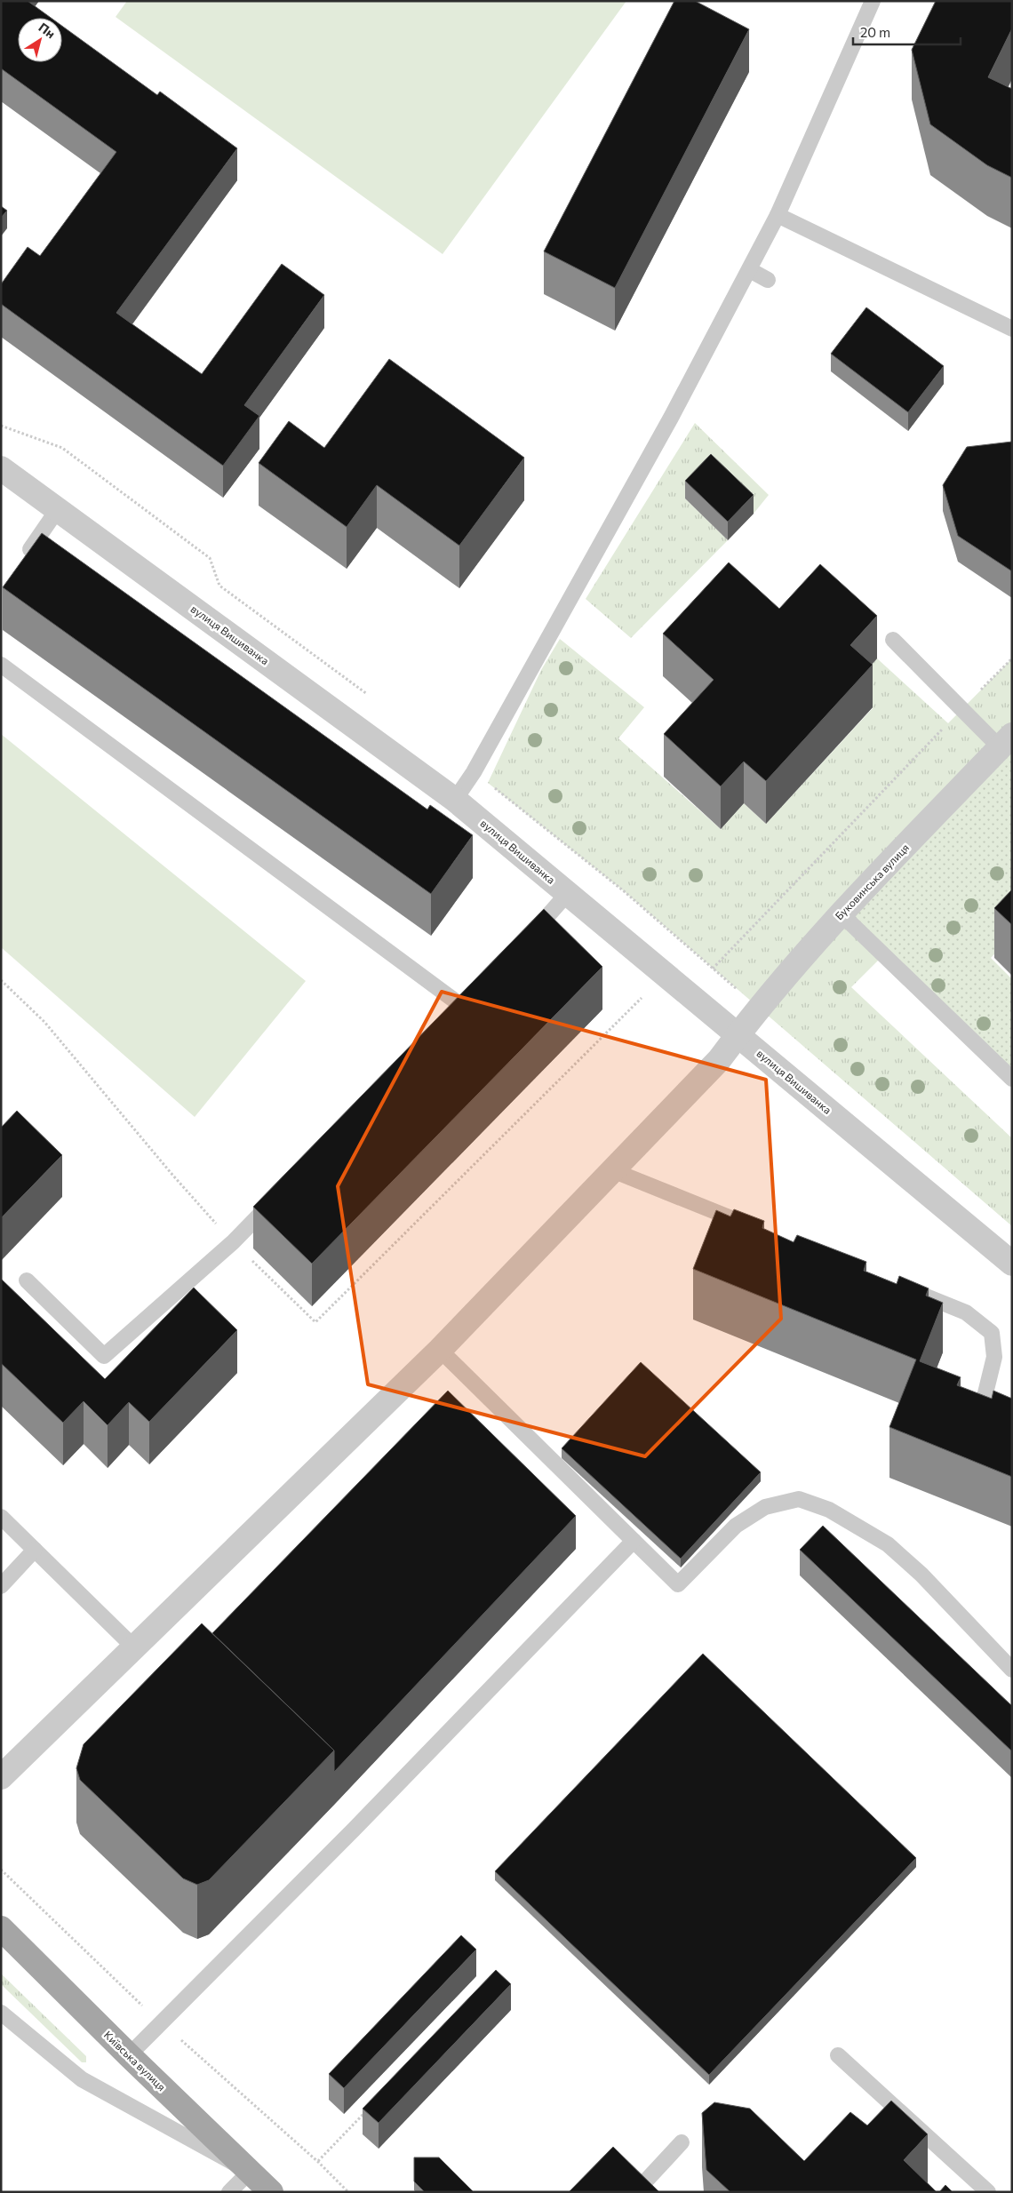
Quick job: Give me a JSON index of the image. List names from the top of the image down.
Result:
{
  "streets": {
    "main road": ["Київська вулиця"],
    "street": ["вулиця Вишиванка", "Буковинська вулиця"]
  },
  "crossings": [
    ["вулиця Вишиванка", "Буковинська вулиця"]
  ],
  "scale_bar": "20 m",
  "north": "top right"
}
